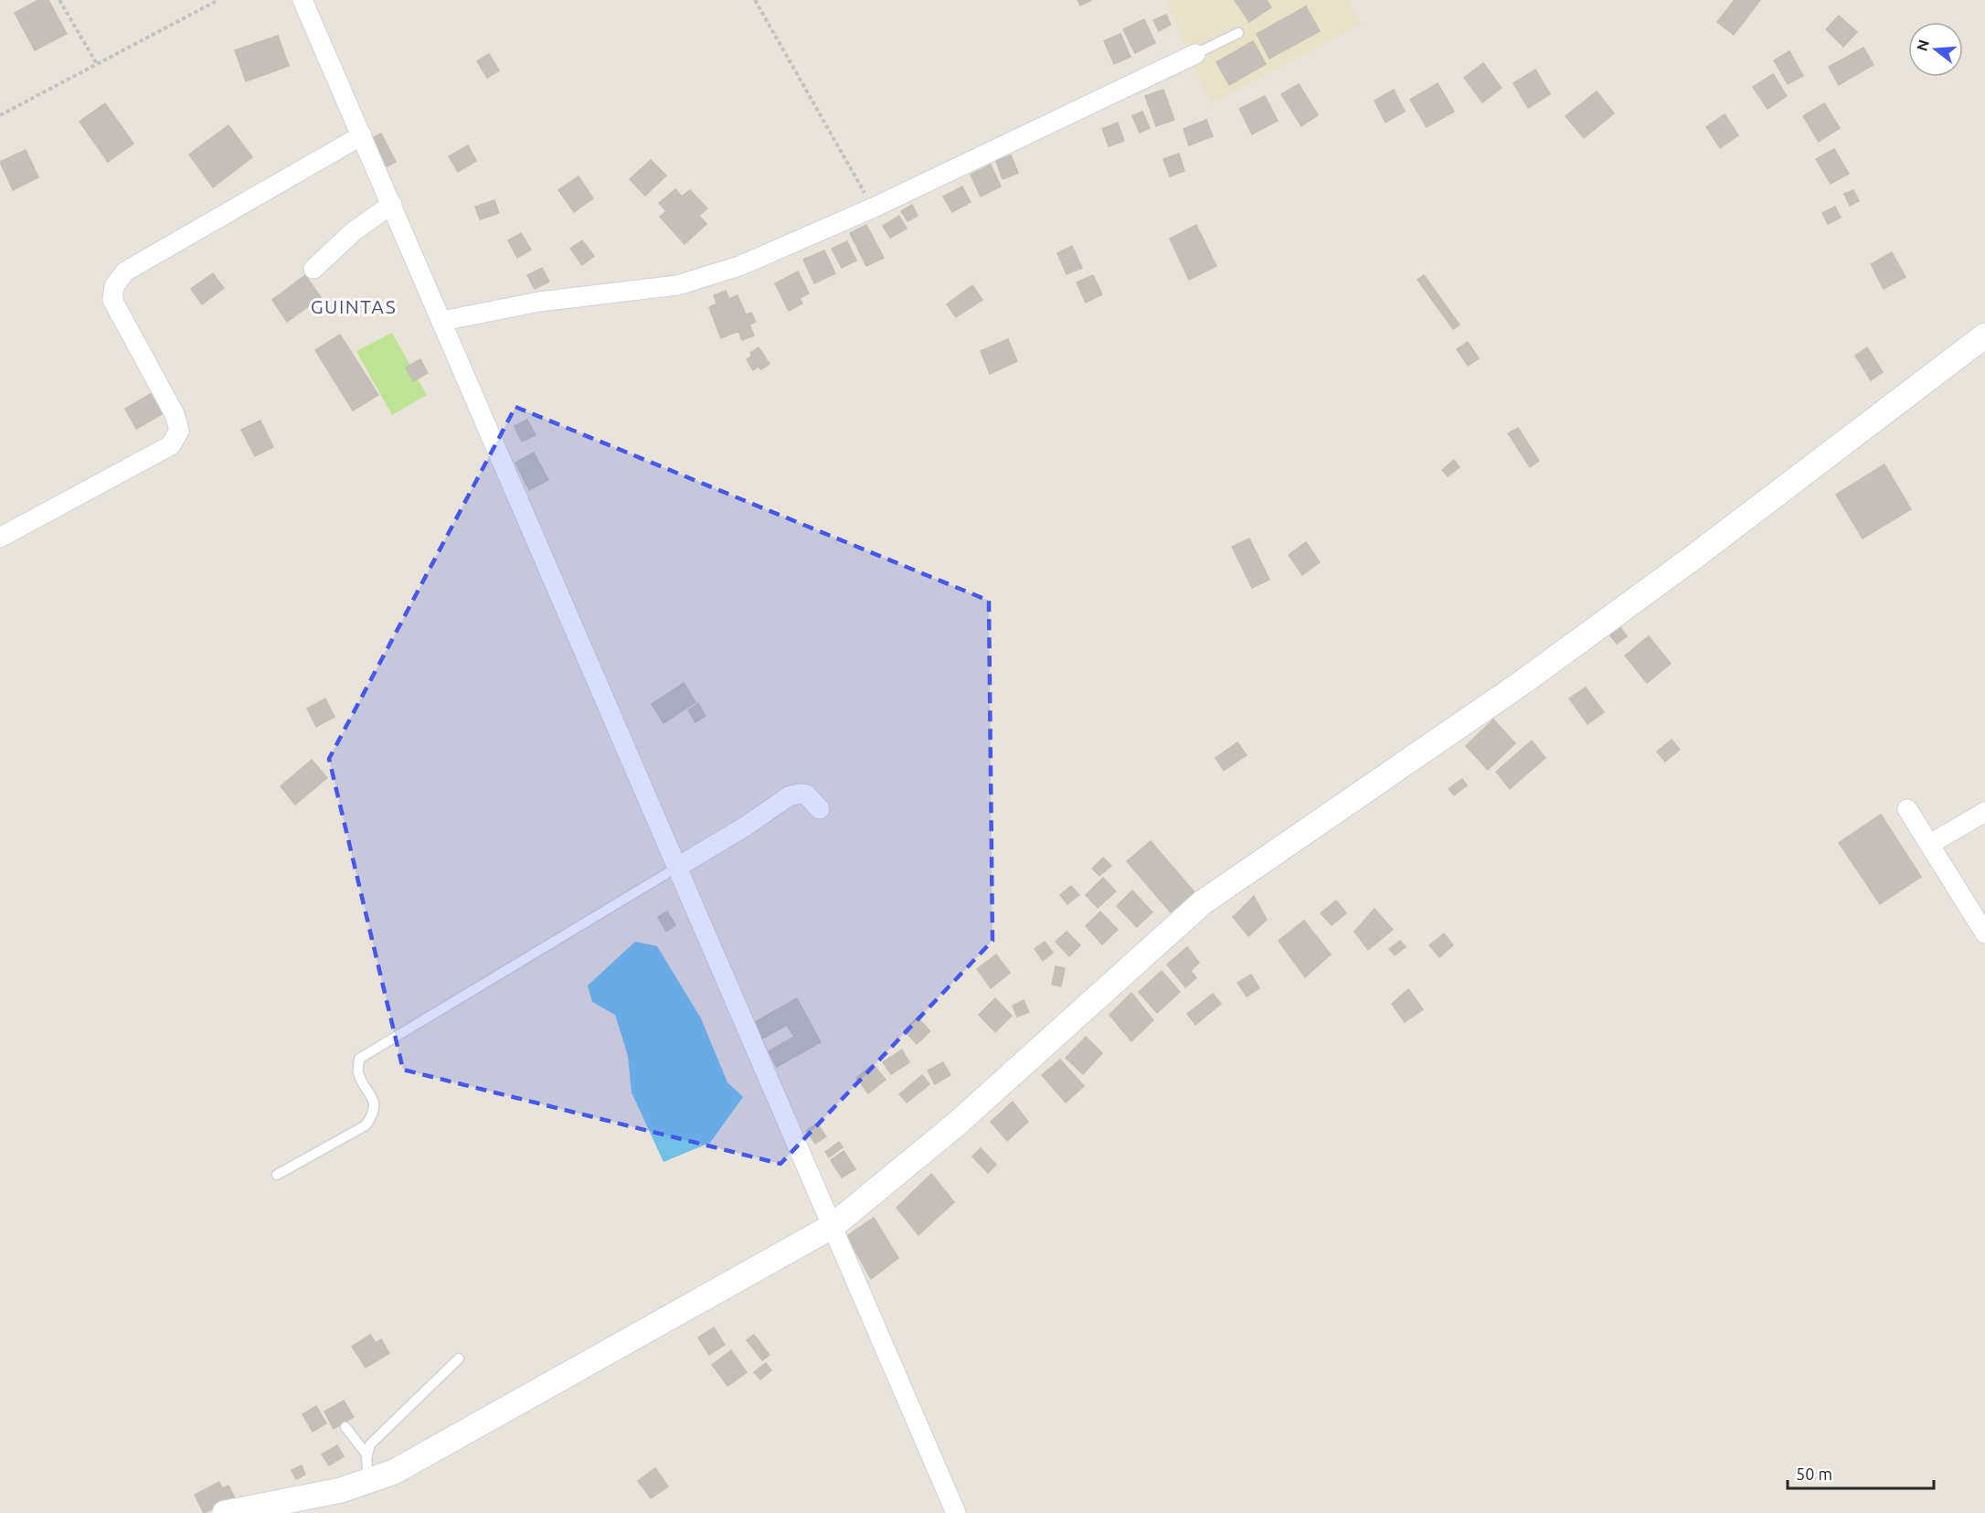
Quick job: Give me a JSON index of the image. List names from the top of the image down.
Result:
{
  "districts": ["GUINTAS"],
  "scale_bar": "50 m",
  "north": "left"
}
